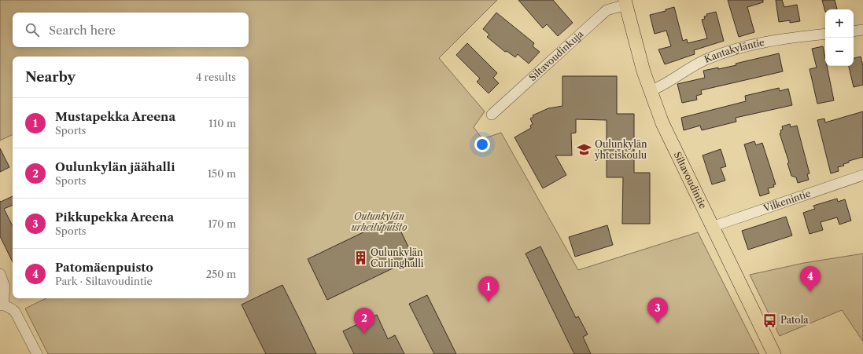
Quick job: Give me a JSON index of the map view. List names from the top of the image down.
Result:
{
  "streets": {
    "main road": ["Siltavoudintie"],
    "street": ["Kantakyläntie", "Siltavoudinkuja", "Vilkenintie"]
  },
  "crossings": [
    ["Kantakyläntie", "Siltavoudintie"],
    ["Siltavoudinkuja", "Siltavoudintie"],
    ["Siltavoudintie", "Vilkenintie"]
  ],
  "parks": ["Oulunkylän urheilupuisto"],
  "places": {
    "school or university": ["Oulunkylän yhteiskoulu"],
    "building": ["Oulunkylän Curlinghalli"],
    "bus stop": ["Patola"]
  },
  "page": {
    "map_buttons": ["+", "−"],
    "search": "Search here",
    "heading": ["Nearby", "4 results"],
    "list": [
      {
        "mark": "1",
        "name": "Mustapekka Areena",
        "note": "Sports",
        "value": "110 m"
      },
      {
        "mark": "2",
        "name": "Oulunkylän jäähalli",
        "note": "Sports",
        "value": "150 m"
      },
      {
        "mark": "3",
        "name": "Pikkupekka Areena",
        "note": "Sports",
        "value": "170 m"
      },
      {
        "mark": "4",
        "name": "Patomäenpuisto",
        "note": "Park · Siltavoudintie",
        "value": "250 m"
      }
    ],
    "pins": [
      "4",
      "1",
      "3",
      "2"
    ]
  }
}
